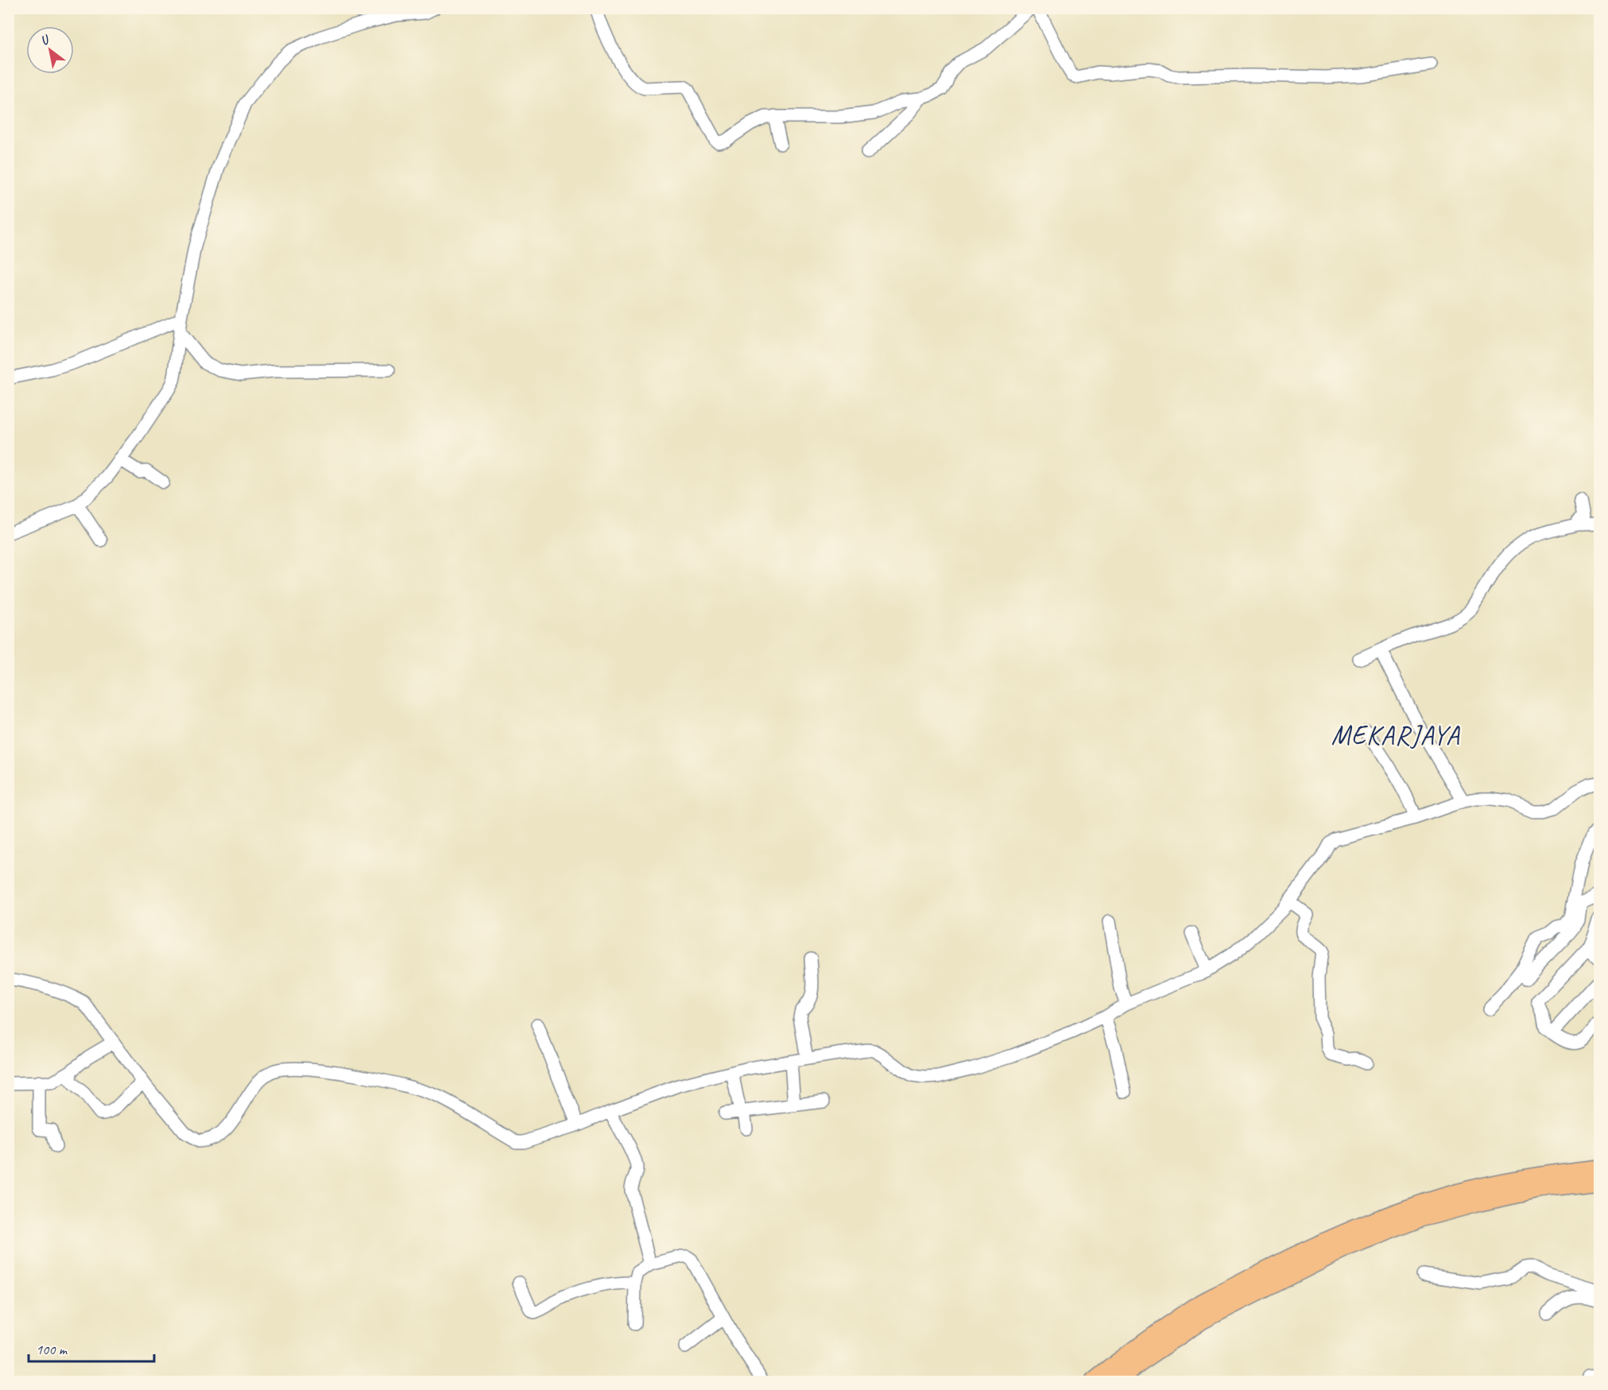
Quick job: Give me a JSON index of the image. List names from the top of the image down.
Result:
{
  "districts": ["MEKARJAYA"],
  "scale_bar": "100 m",
  "north": "top left"
}
